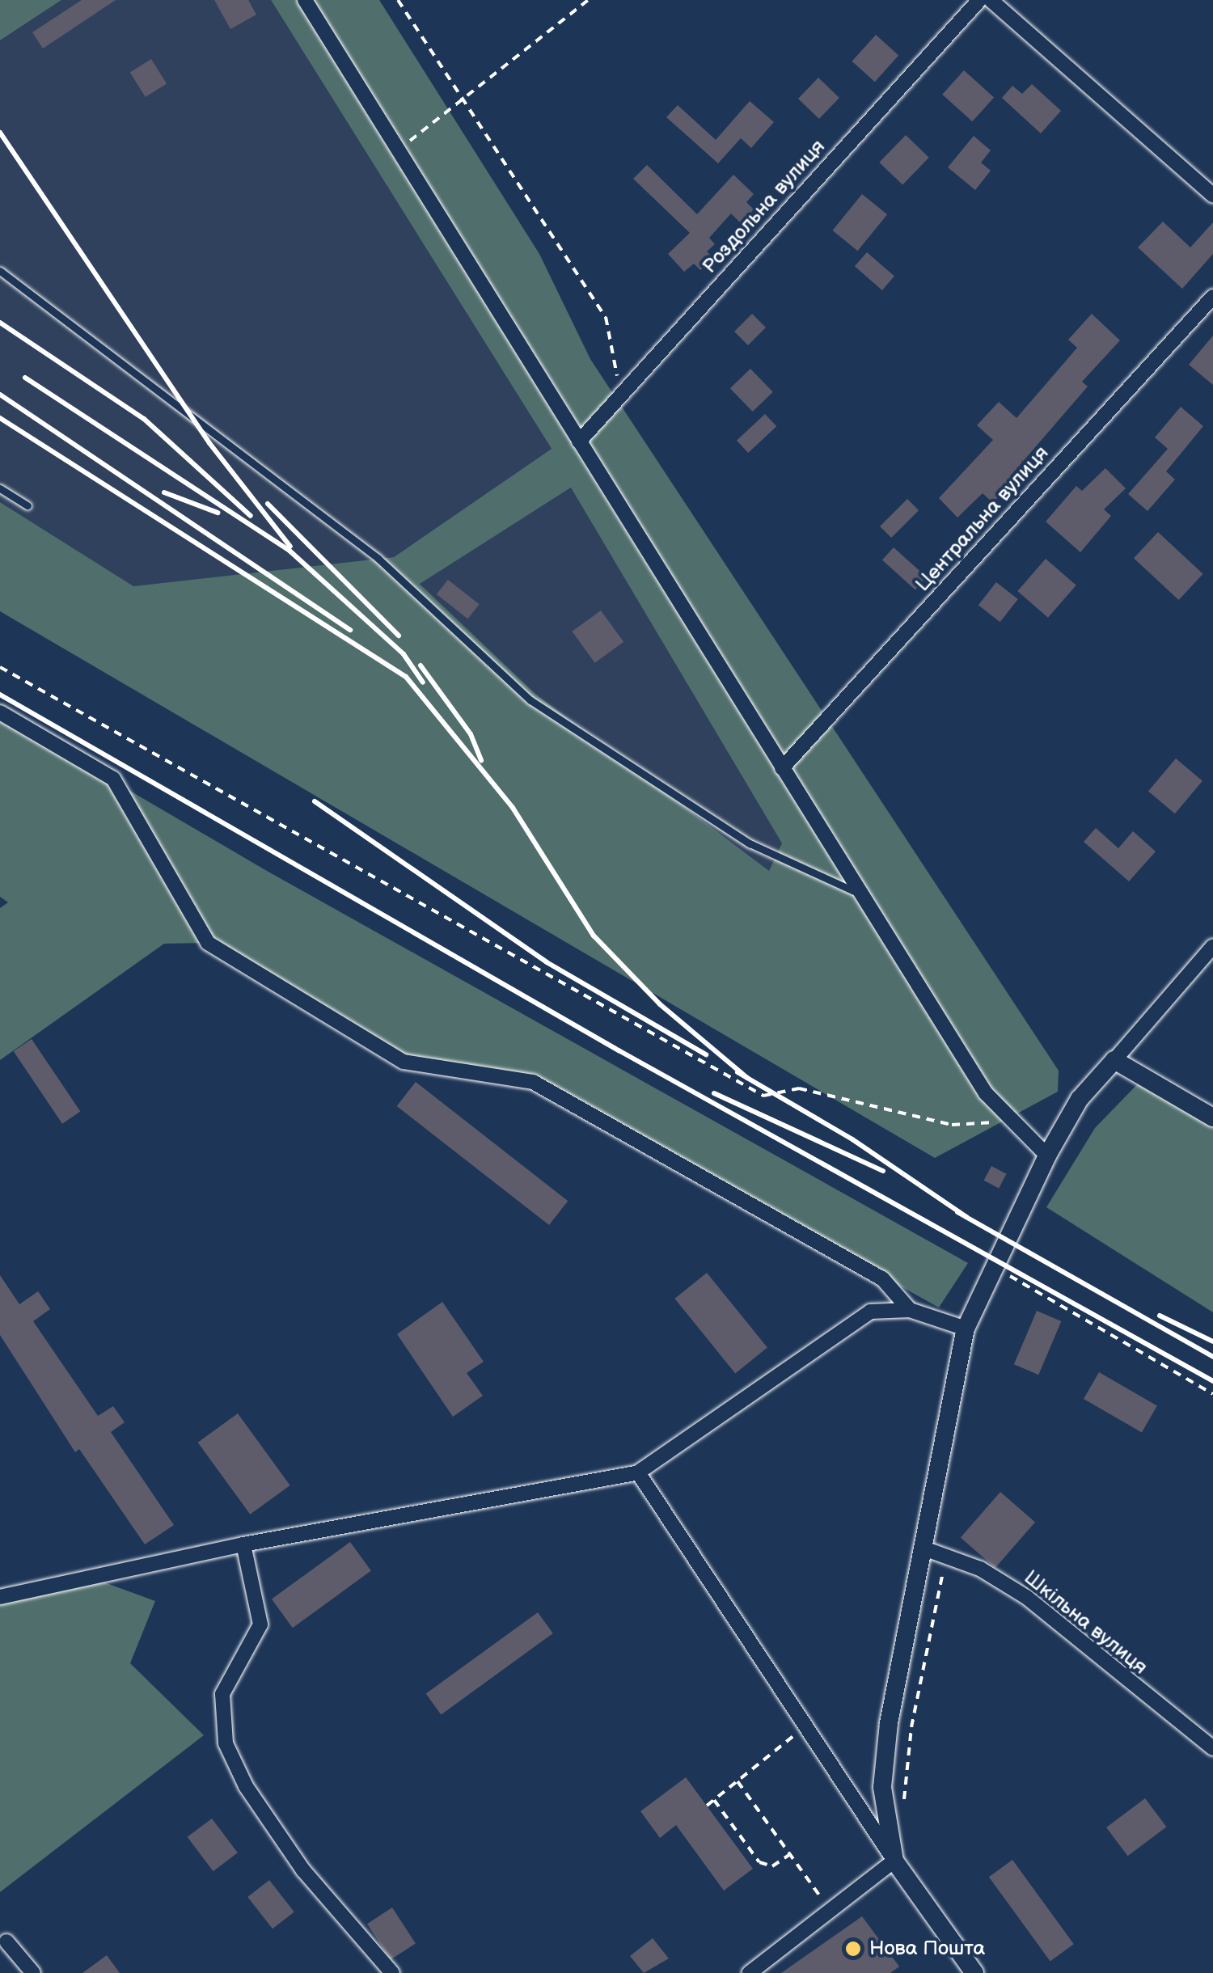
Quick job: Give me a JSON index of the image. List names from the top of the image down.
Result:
{
  "streets": {
    "street": ["Роздольна вулиця", "Центральна вулиця", "Шкільна вулиця"]
  },
  "places": ["Нова Пошта"]
}
